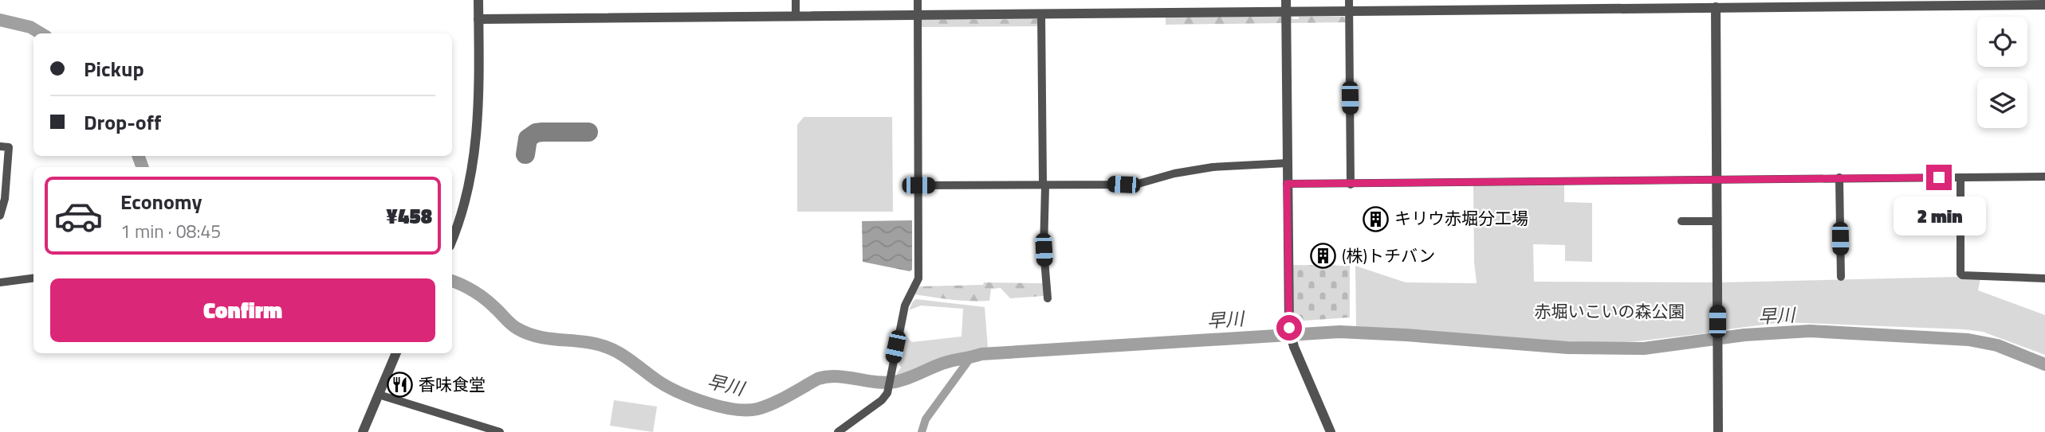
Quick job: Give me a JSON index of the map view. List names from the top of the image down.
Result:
{
  "water": ["早川"],
  "parks": ["赤堀いこいの森公園"],
  "places": {
    "building": ["キリウ赤堀分工場", "(株)トチバン"],
    "restaurant": ["香味食堂"]
  },
  "page": {
    "banner": ["Pickup", "Drop-off"],
    "list": [
      {
        "name": "Economy",
        "note": "1 min · 08:45",
        "value": "¥458"
      }
    ],
    "bubble": "2 min",
    "buttons": "Confirm"
  }
}
